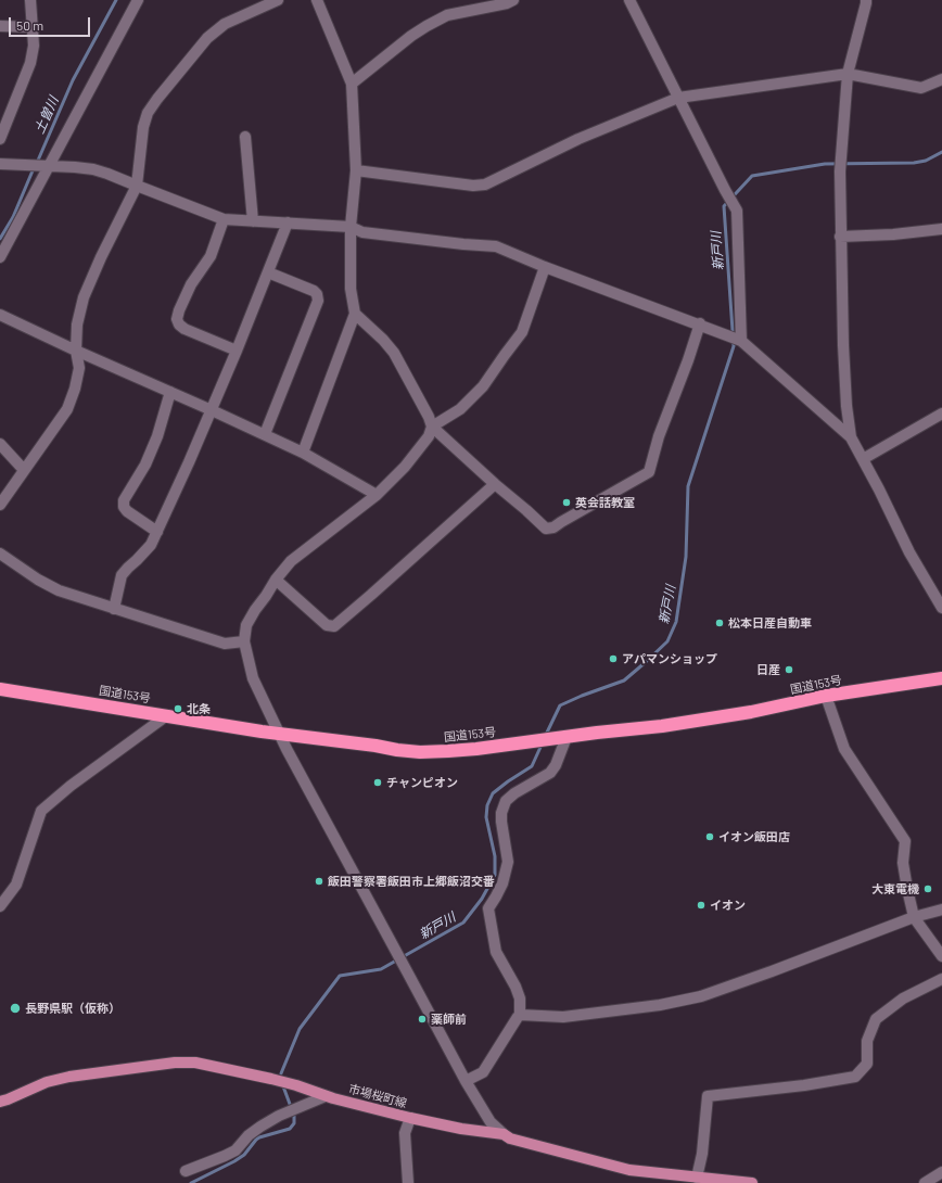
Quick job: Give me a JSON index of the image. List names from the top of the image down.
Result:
{
  "streets": {
    "highway": ["国道153号"],
    "main road": ["市場桜町線"]
  },
  "water": ["土曽川", "新戸川"],
  "places": [
    "英会話教室",
    "松本日産自動車",
    "アパマンショップ",
    "日産",
    "北条",
    "チャンピオン",
    "イオン飯田店",
    "飯田警察署飯田市上郷飯沼交番",
    "大東電機",
    "イオン",
    "長野県駅（仮称）",
    "薬師前"
  ],
  "scale_bar": "50 m"
}
